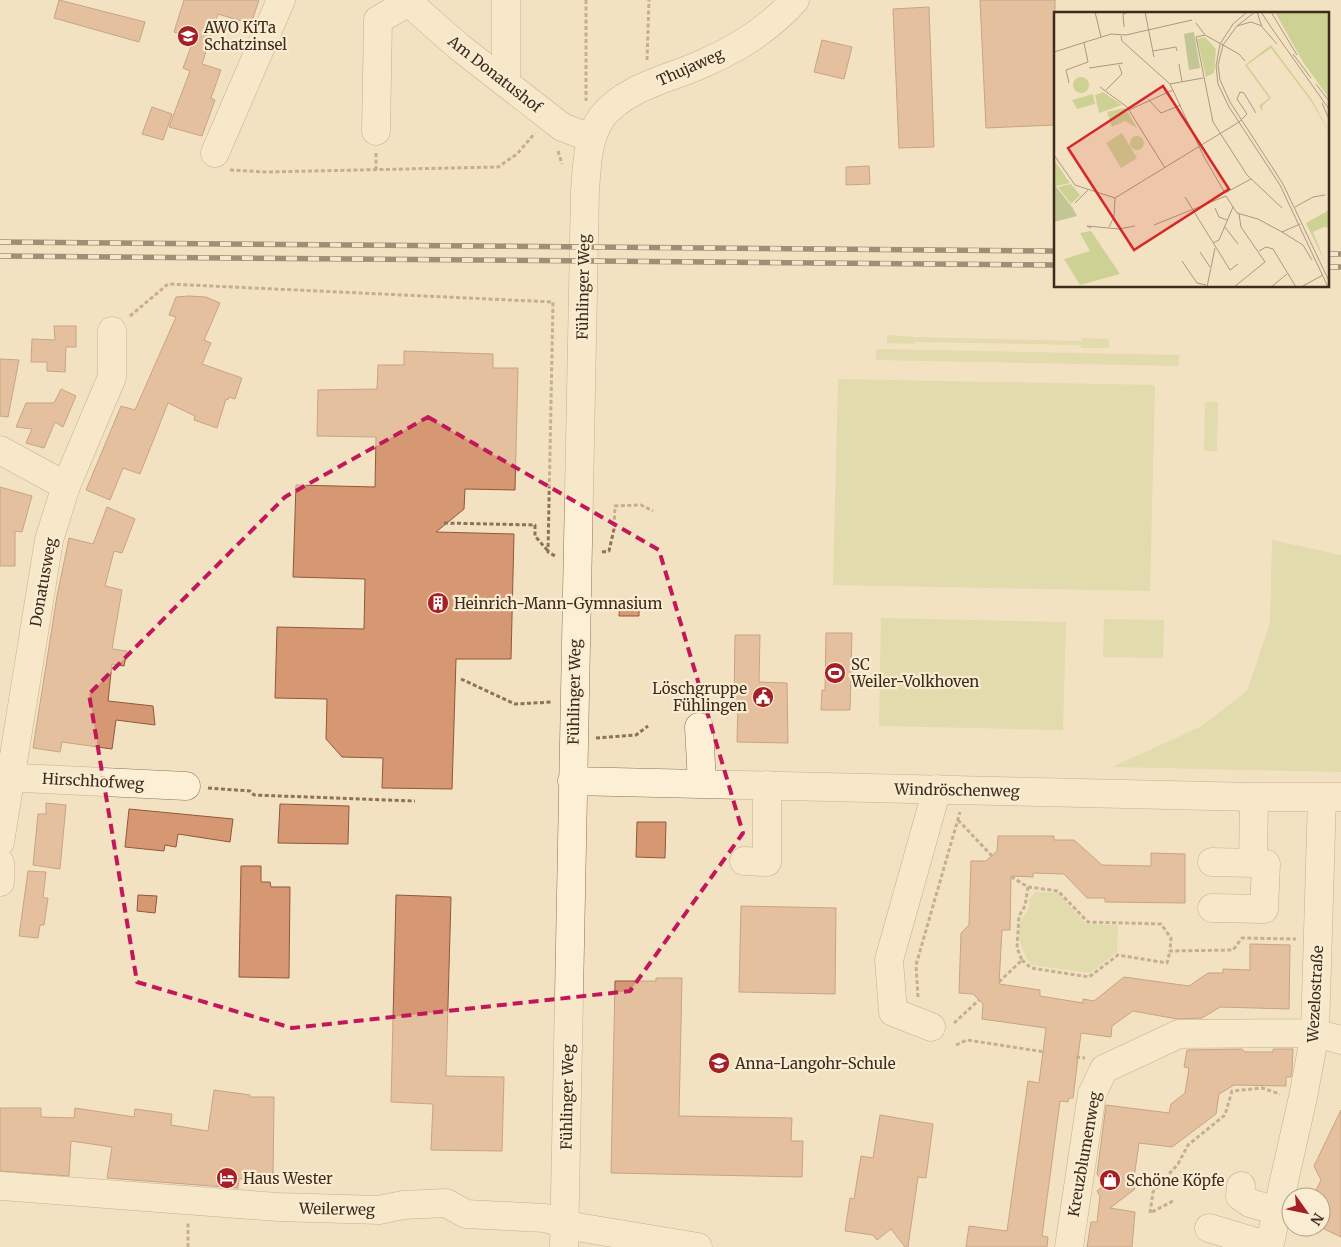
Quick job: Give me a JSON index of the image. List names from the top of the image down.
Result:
{
  "streets": {
    "street": [
      "Thujaweg",
      "Am Donatushof",
      "Fühlinger Weg",
      "Donatusweg",
      "Hirschhofweg",
      "Windröschenweg",
      "Wezelostraße",
      "Kreuzblumenweg",
      "Weilerweg"
    ]
  },
  "crossings": [
    ["Thujaweg", "Am Donatushof"],
    ["Thujaweg", "Fühlinger Weg"],
    ["Am Donatushof", "Fühlinger Weg"],
    ["Fühlinger Weg", "Windröschenweg"],
    ["Fühlinger Weg", "Weilerweg"],
    ["Donatusweg", "Hirschhofweg"],
    ["Windröschenweg", "Wezelostraße"],
    ["Wezelostraße", "Kreuzblumenweg"]
  ],
  "places": {
    "school or university": ["AWO KiTa Schatzinsel", "Anna-Langohr-Schule"],
    "building": ["Heinrich-Mann-Gymnasium"],
    "sports": ["SC Weiler-Volkhoven"],
    "public building": ["Löschgruppe Fühlingen"],
    "hotel": ["Haus Wester"],
    "shop": ["Schöne Köpfe"]
  },
  "north": "bottom right"
}
